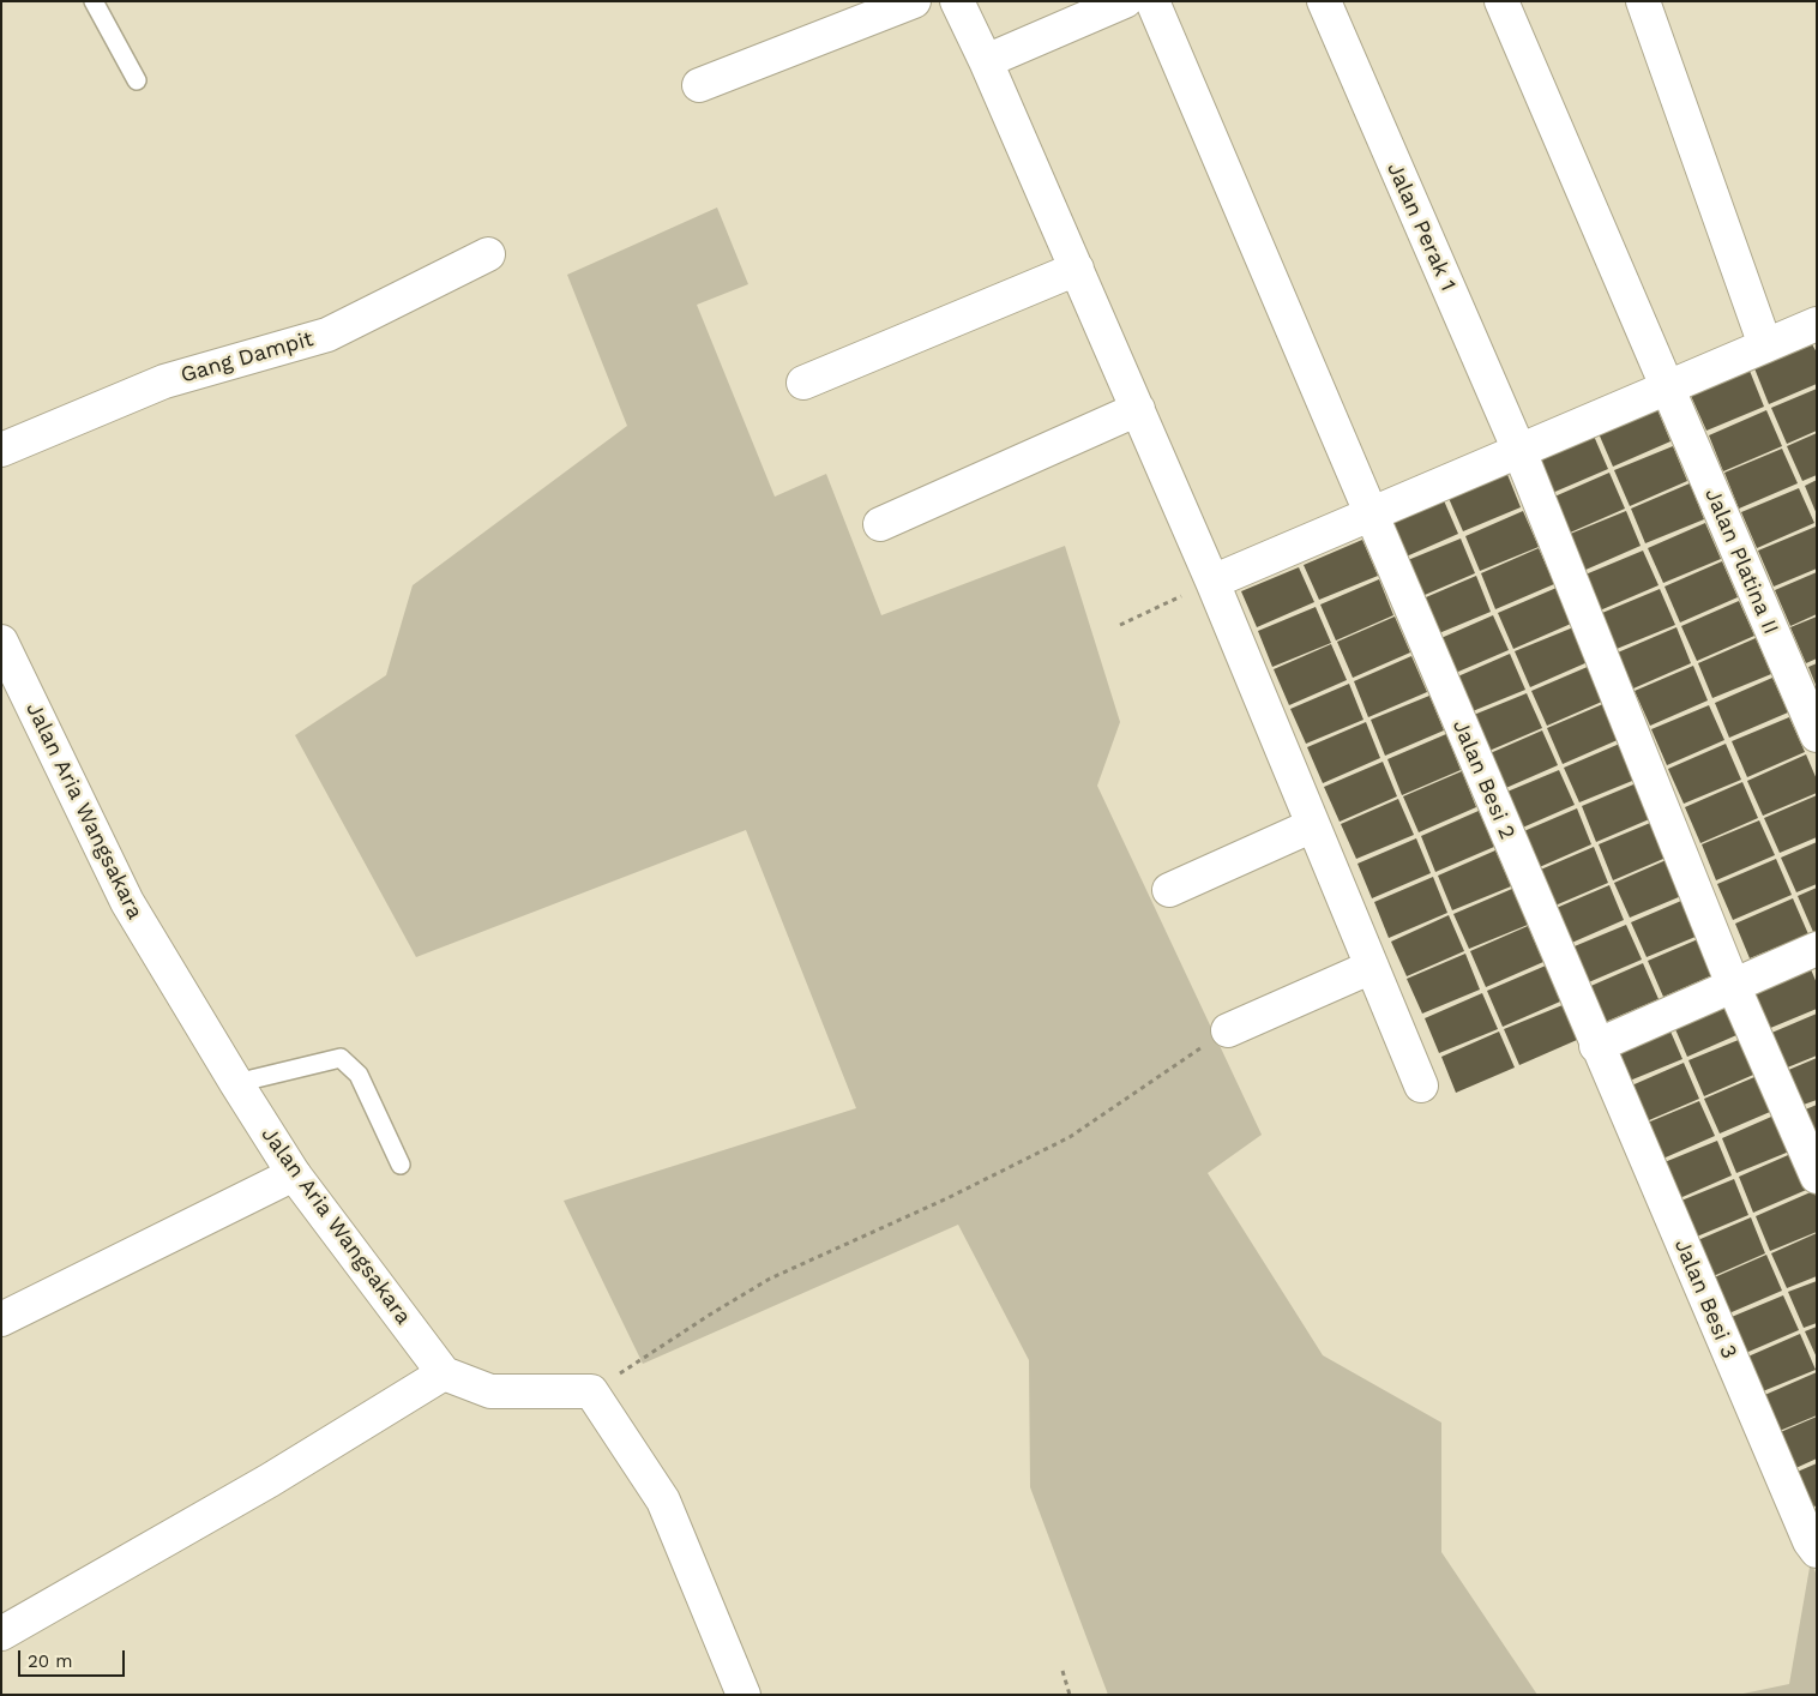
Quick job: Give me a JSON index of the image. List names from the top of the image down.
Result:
{
  "streets": {
    "street": [
      "Jalan Perak 1",
      "Gang Dampit",
      "Jalan Platina II",
      "Jalan Besi 2",
      "Jalan Aria Wangsakara",
      "Jalan Besi 3"
    ]
  },
  "crossings": [
    ["Jalan Besi 2", "Jalan Besi 3"]
  ],
  "scale_bar": "20 m"
}
